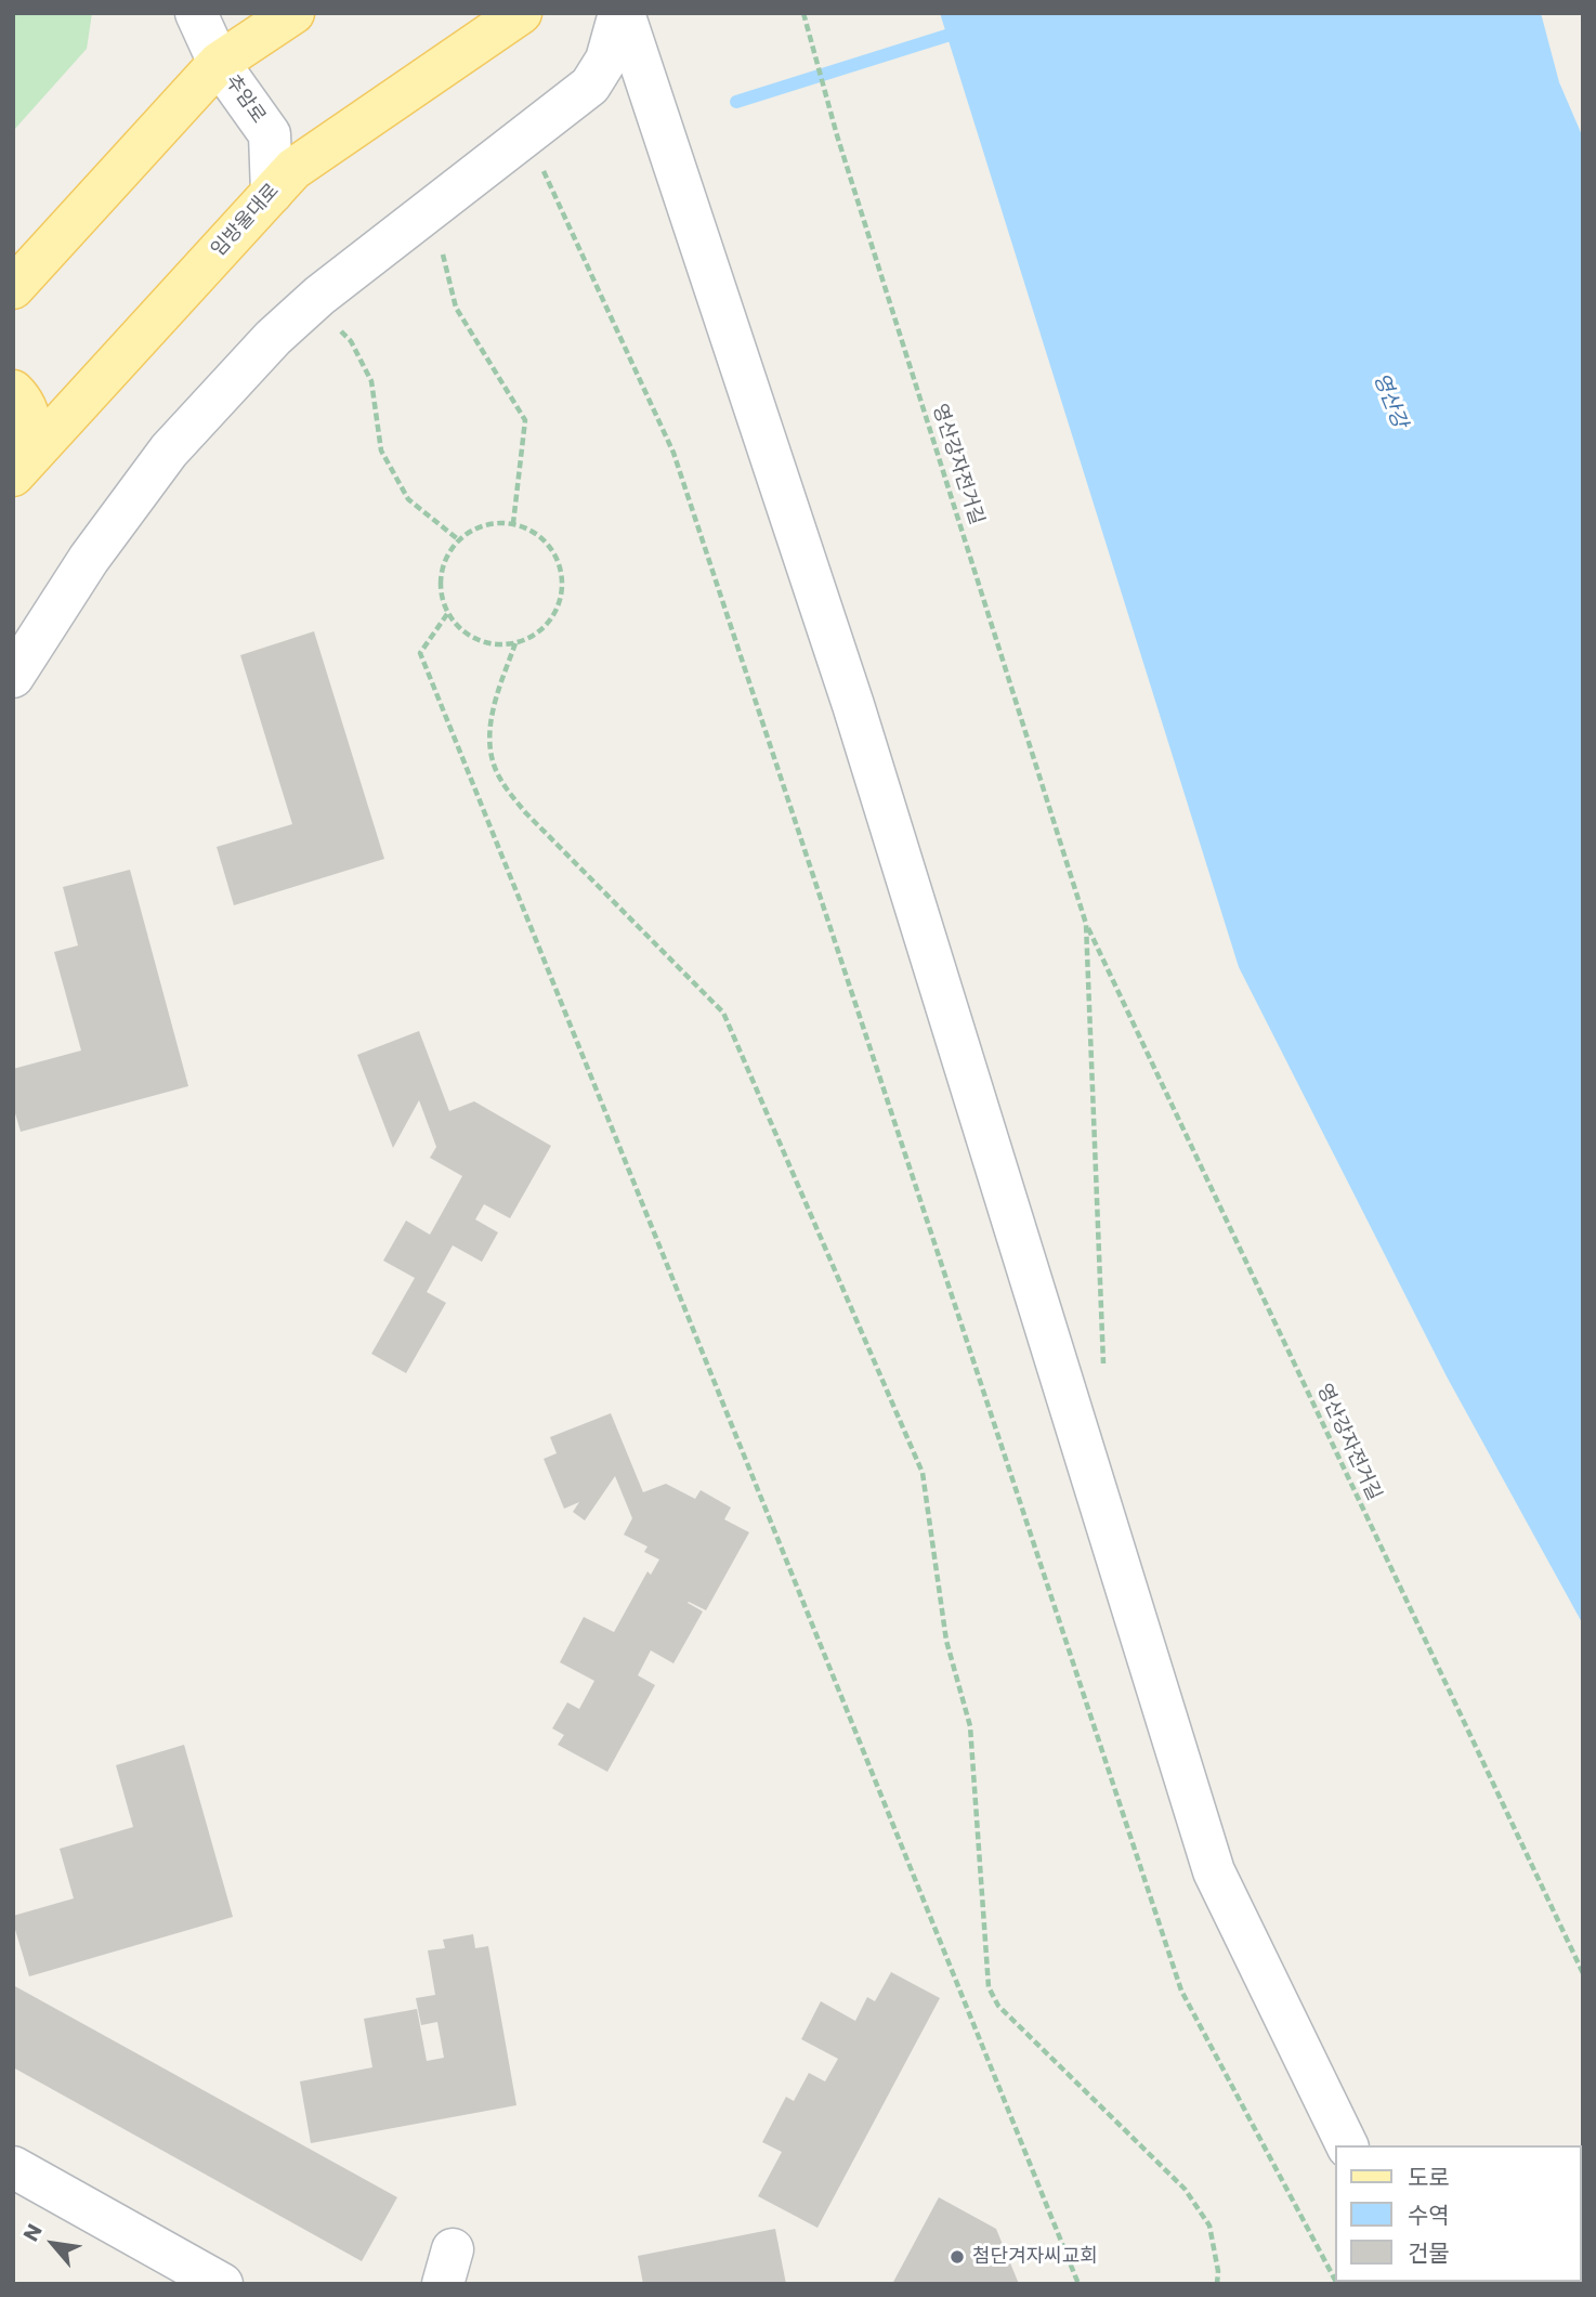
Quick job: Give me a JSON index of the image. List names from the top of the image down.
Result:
{
  "streets": {
    "main road": ["임방울대로"],
    "street": ["추암로"],
    "path": ["영산강자전거길"]
  },
  "crossings": [
    ["추암로", "임방울대로"]
  ],
  "water": ["영산강"],
  "places": ["첨단겨자씨교회"],
  "legend": ["도로", "수역", "건물"],
  "north": "top left"
}
